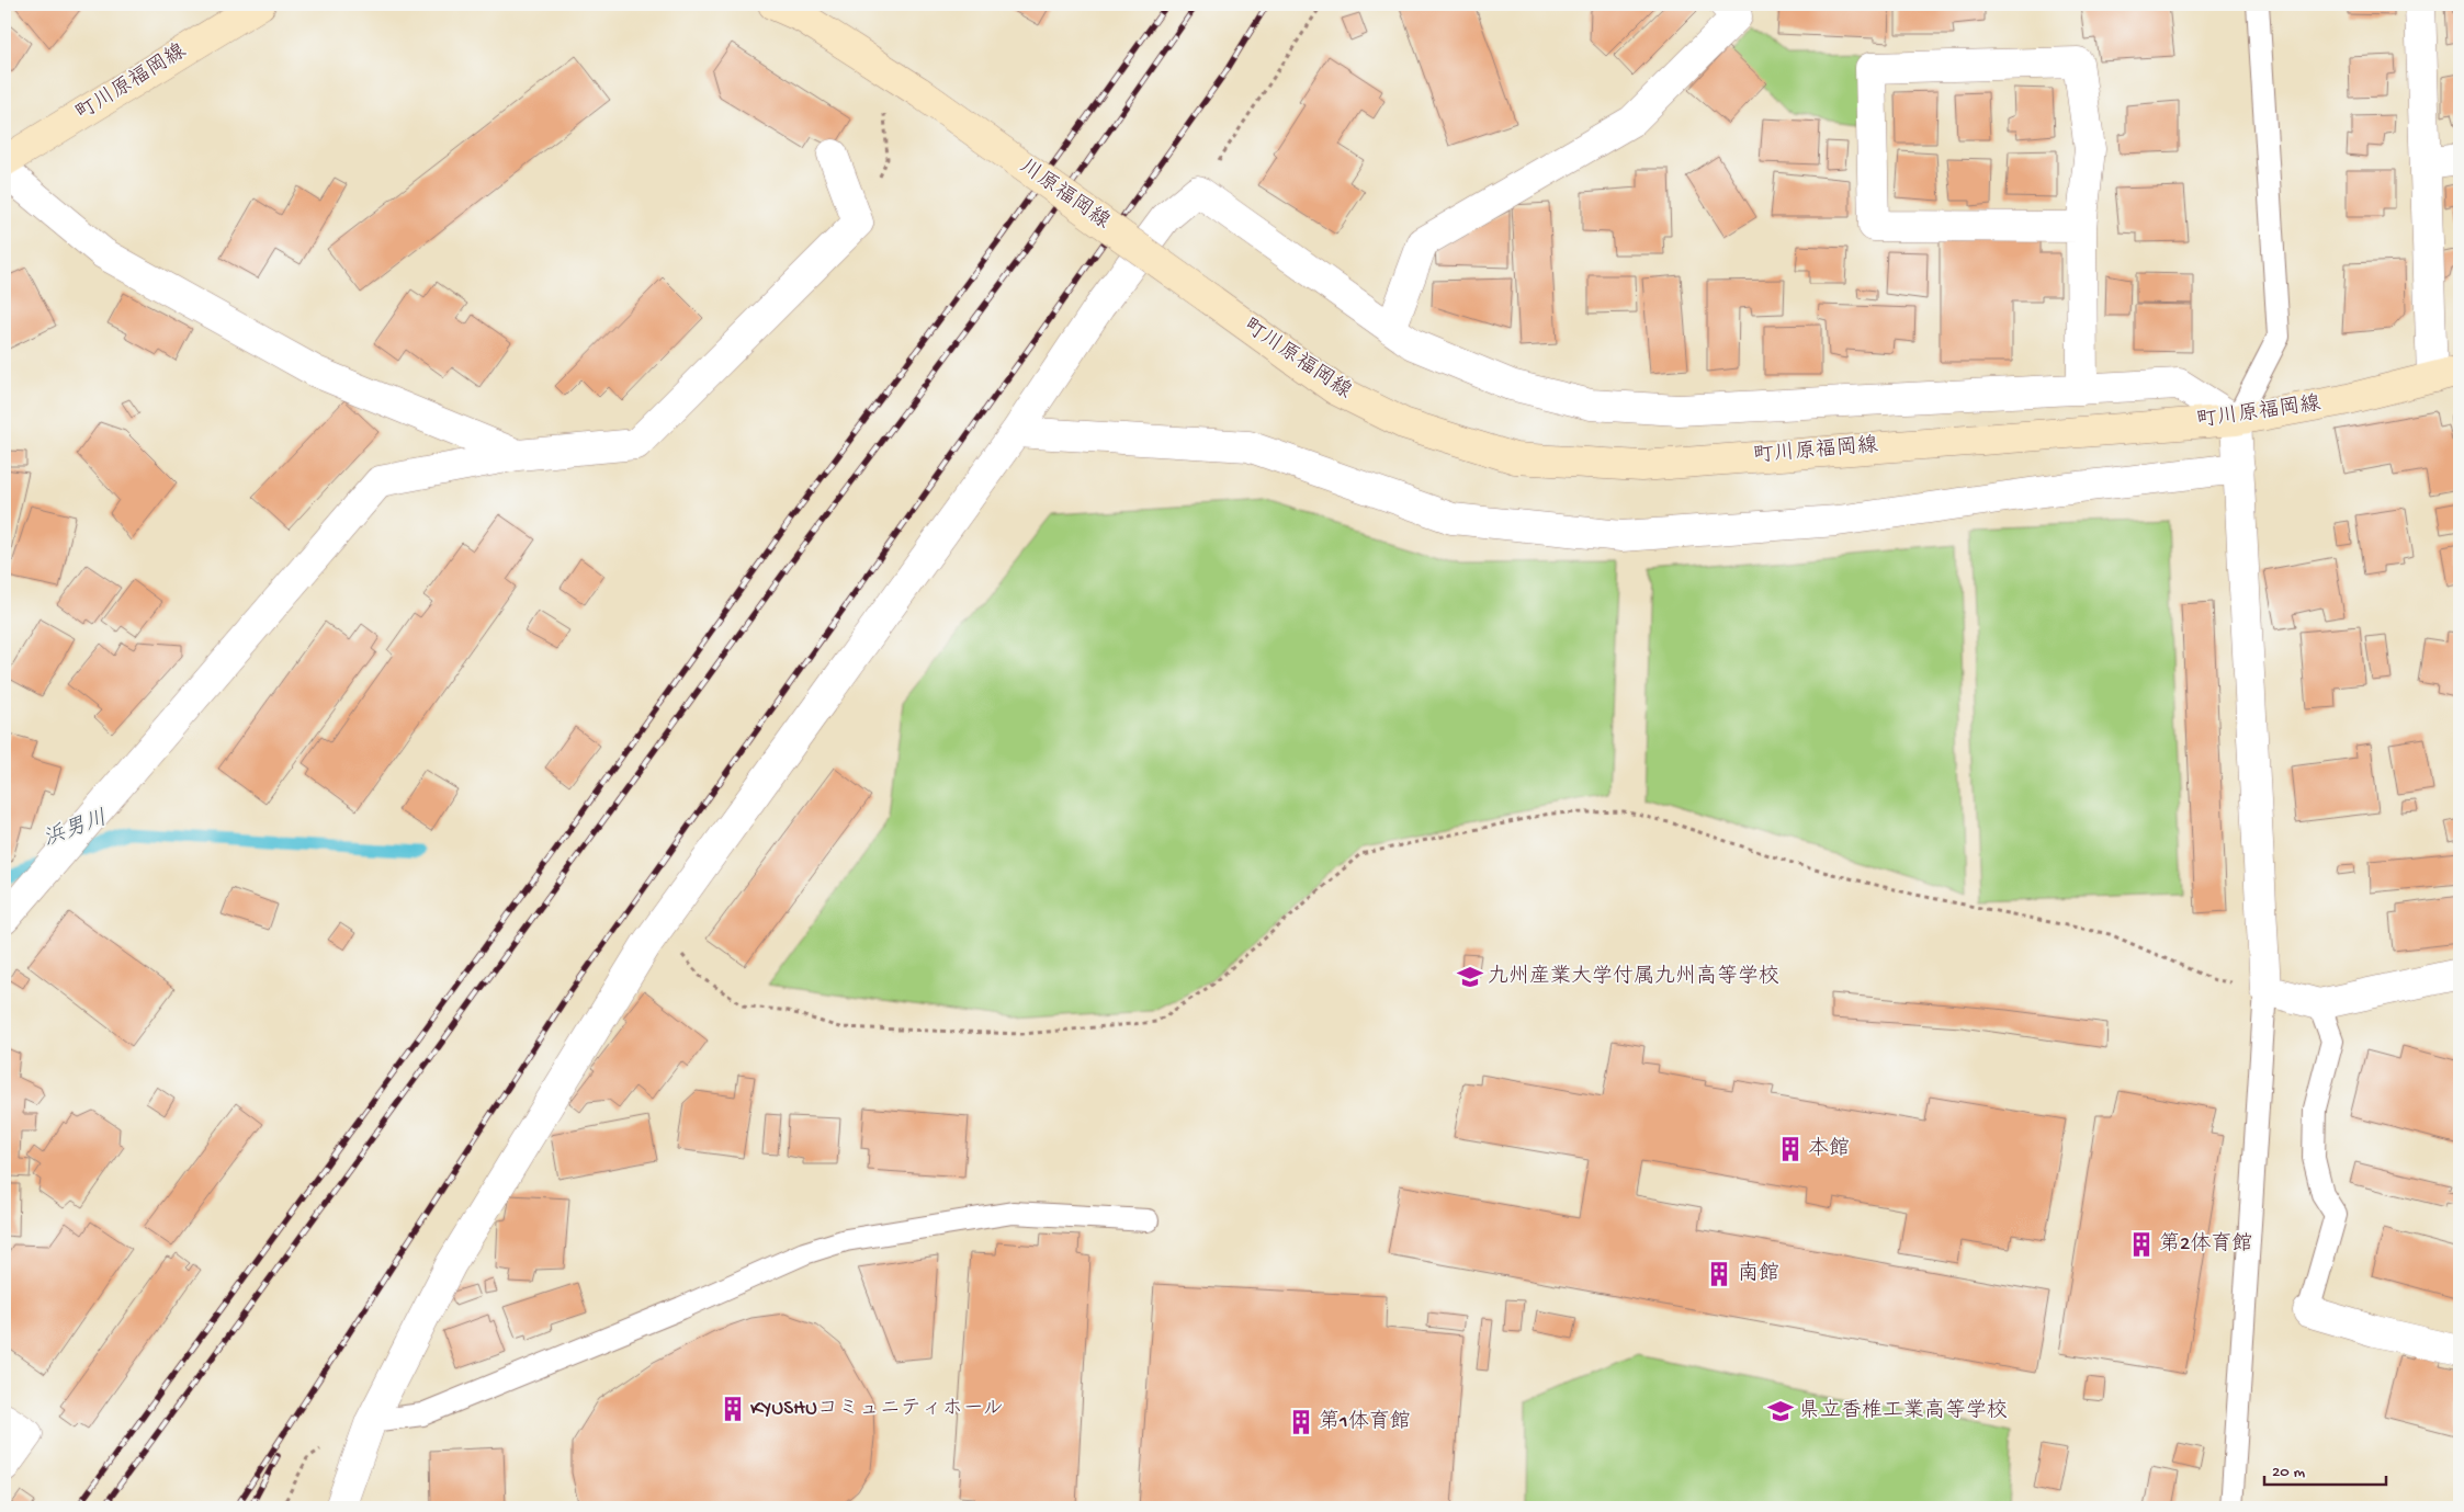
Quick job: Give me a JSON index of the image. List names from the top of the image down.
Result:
{
  "streets": {
    "main road": ["町川原福岡線", "川原福岡線"]
  },
  "crossings": [
    ["町川原福岡線", "川原福岡線"]
  ],
  "water": ["浜男川"],
  "places": {
    "school or university": ["九州産業大学付属九州高等学校", "県立香椎工業高等学校"],
    "building": [
      "本館",
      "第2体育館",
      "南館",
      "KYUSHUコミュニティホール",
      "第1体育館"
    ]
  },
  "scale_bar": "20 m"
}
